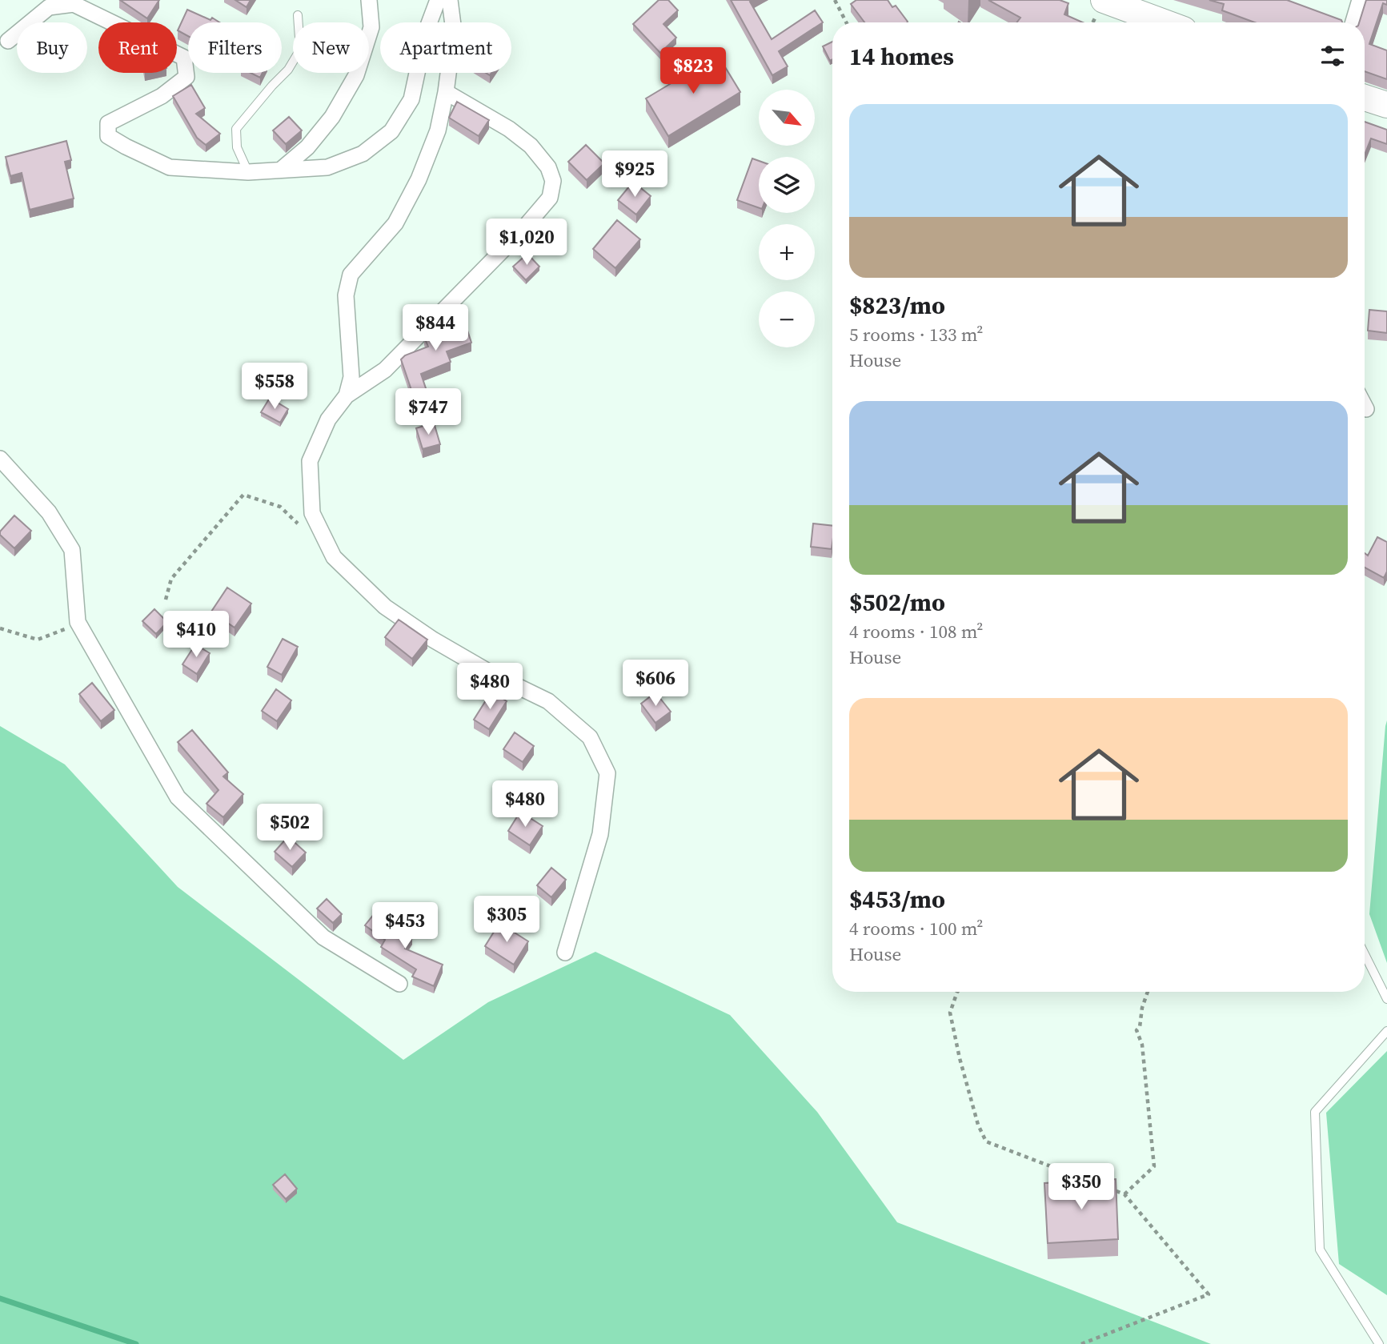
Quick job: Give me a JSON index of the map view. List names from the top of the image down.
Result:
{
  "north": "bottom right",
  "page": {
    "chip": [
      "Buy",
      "Rent",
      "Filters",
      "New",
      "Apartment"
    ],
    "heading": "14 homes",
    "price": [
      "$823",
      "$925",
      "$1,020",
      "$844",
      "$558",
      "$747",
      "$410",
      "$606",
      "$480",
      "$480",
      "$502",
      "$305",
      "$453",
      "$350"
    ],
    "map_buttons": ["+", "−"],
    "list": [
      {
        "name": "$823/mo",
        "note": "5 rooms · 133 m² · House"
      },
      {
        "name": "$502/mo",
        "note": "4 rooms · 108 m² · House"
      },
      {
        "name": "$453/mo",
        "note": "4 rooms · 100 m² · House"
      }
    ]
  }
}
